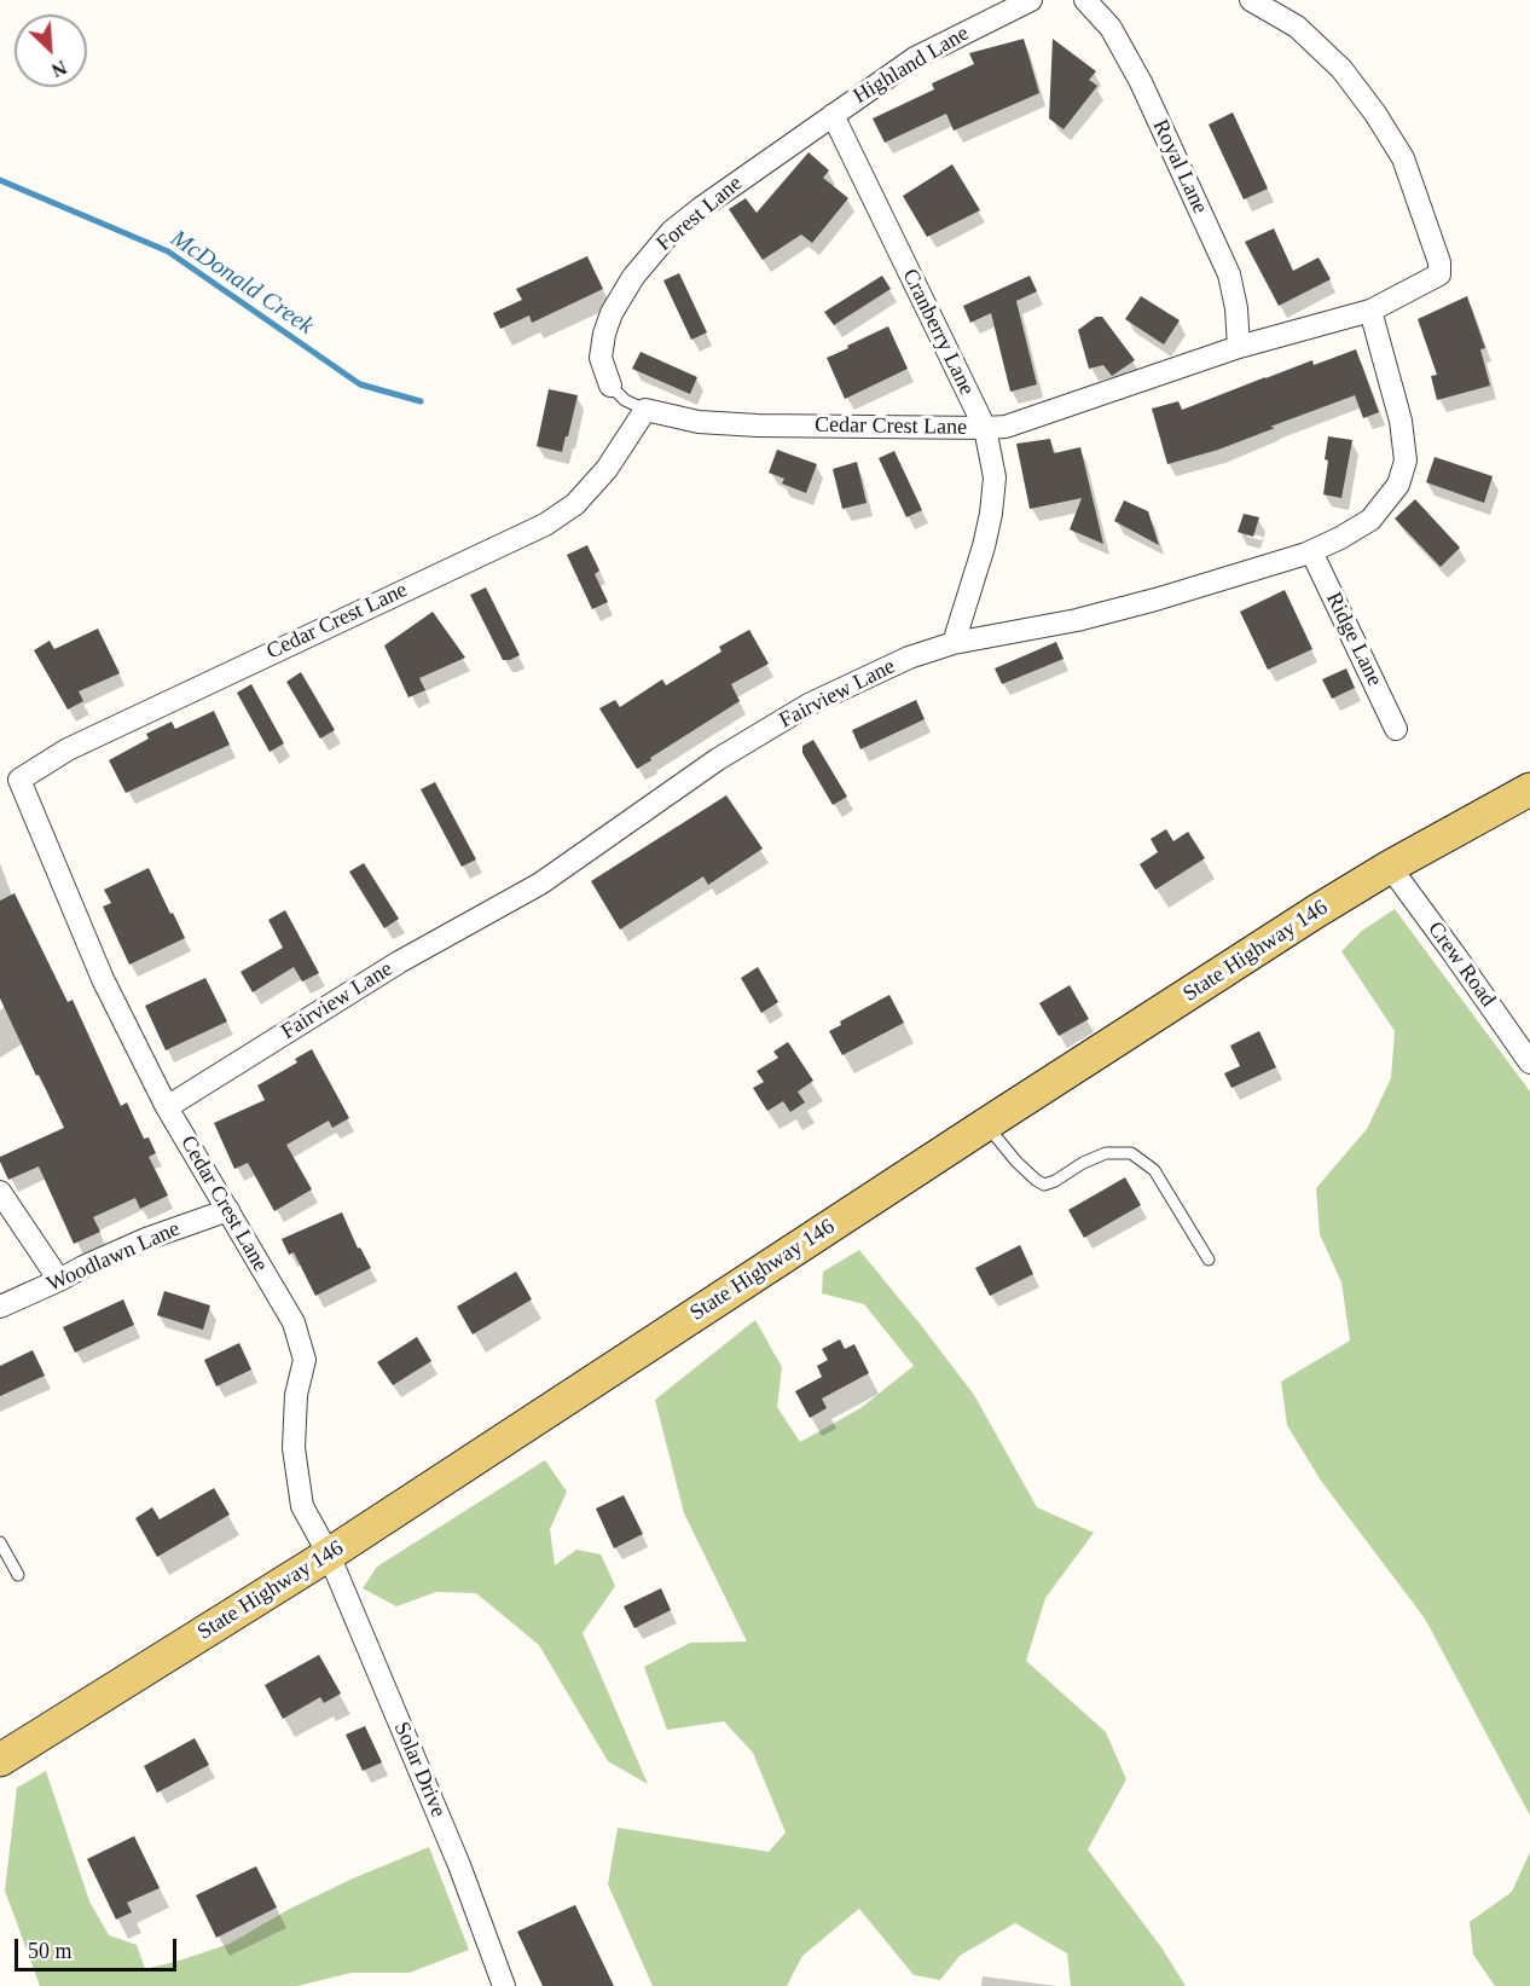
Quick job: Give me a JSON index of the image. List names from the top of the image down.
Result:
{
  "streets": {
    "main road": ["State Highway 146"],
    "street": [
      "Highland Lane",
      "Royal Lane",
      "Forest Lane",
      "Cranberry Lane",
      "Cedar Crest Lane",
      "Ridge Lane",
      "Fairview Lane",
      "Crew Road",
      "Woodlawn Lane",
      "Solar Drive"
    ]
  },
  "crossings": [
    ["Highland Lane", "Forest Lane"],
    ["Highland Lane", "Cranberry Lane"],
    ["Royal Lane", "Cedar Crest Lane"],
    ["Forest Lane", "Cranberry Lane"],
    ["Cranberry Lane", "Cedar Crest Lane"],
    ["Cranberry Lane", "Fairview Lane"],
    ["Cedar Crest Lane", "Fairview Lane"],
    ["Cedar Crest Lane", "State Highway 146"],
    ["Cedar Crest Lane", "Woodlawn Lane"],
    ["Cedar Crest Lane", "Solar Drive"],
    ["Ridge Lane", "Fairview Lane"],
    ["State Highway 146", "Crew Road"],
    ["State Highway 146", "Solar Drive"]
  ],
  "water": ["McDonald Creek"],
  "scale_bar": "50 m",
  "north": "bottom right"
}
